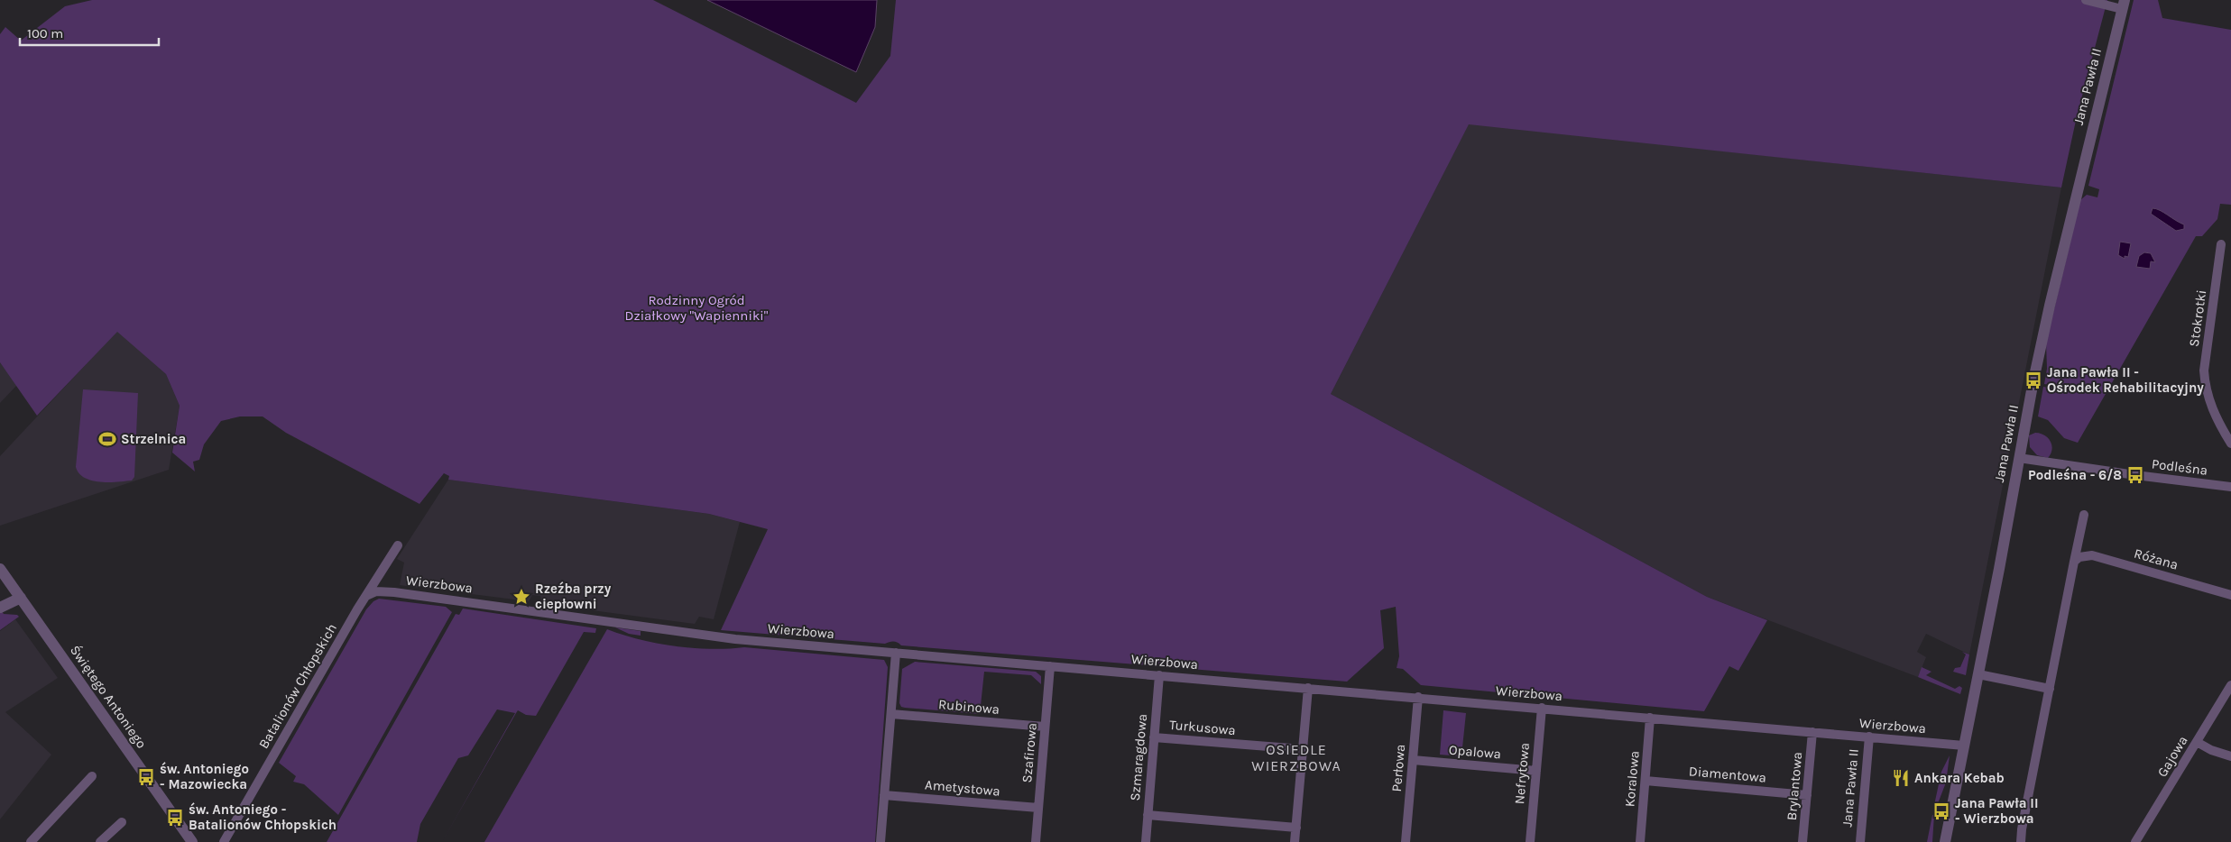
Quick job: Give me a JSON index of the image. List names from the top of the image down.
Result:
{
  "streets": {
    "street": [
      "Jana Pawła II",
      "Stokrotki",
      "Podleśna",
      "Różana",
      "Wierzbowa",
      "Batalionów Chłopskich",
      "Świętego Antoniego",
      "Rubinowa",
      "Turkusowa",
      "Opalowa",
      "Szafirowa",
      "Gajowa",
      "Szmaragdowa",
      "Perłowa",
      "Nefrytowa",
      "Diamentowa",
      "Koralowa",
      "Brylantowa",
      "Ametystowa"
    ]
  },
  "crossings": [
    ["Jana Pawła II", "Podleśna"],
    ["Jana Pawła II", "Wierzbowa"],
    ["Wierzbowa", "Batalionów Chłopskich"],
    ["Wierzbowa", "Szafirowa"],
    ["Wierzbowa", "Szmaragdowa"],
    ["Wierzbowa", "Perłowa"],
    ["Wierzbowa", "Nefrytowa"],
    ["Wierzbowa", "Koralowa"],
    ["Wierzbowa", "Brylantowa"],
    ["Rubinowa", "Szafirowa"],
    ["Turkusowa", "Szmaragdowa"],
    ["Opalowa", "Perłowa"],
    ["Opalowa", "Nefrytowa"],
    ["Szafirowa", "Ametystowa"],
    ["Diamentowa", "Koralowa"],
    ["Diamentowa", "Brylantowa"]
  ],
  "districts": ["OSIEDLE WIERZBOWA"],
  "parks": ["Rodzinny Ogród Działkowy \"Wapienniki\""],
  "places": {
    "bus stop": [
      "Jana Pawła II - Ośrodek Rehabilitacyjny",
      "Podleśna - 6/8",
      "św. Antoniego - Mazowiecka",
      "Jana Pawła II - Wierzbowa",
      "św. Antoniego - Batalionów Chłopskich"
    ],
    "sports": ["Strzelnica"],
    "place": ["Rzeźba przy ciepłowni"],
    "restaurant": ["Ankara Kebab"]
  },
  "scale_bar": "100 m"
}
